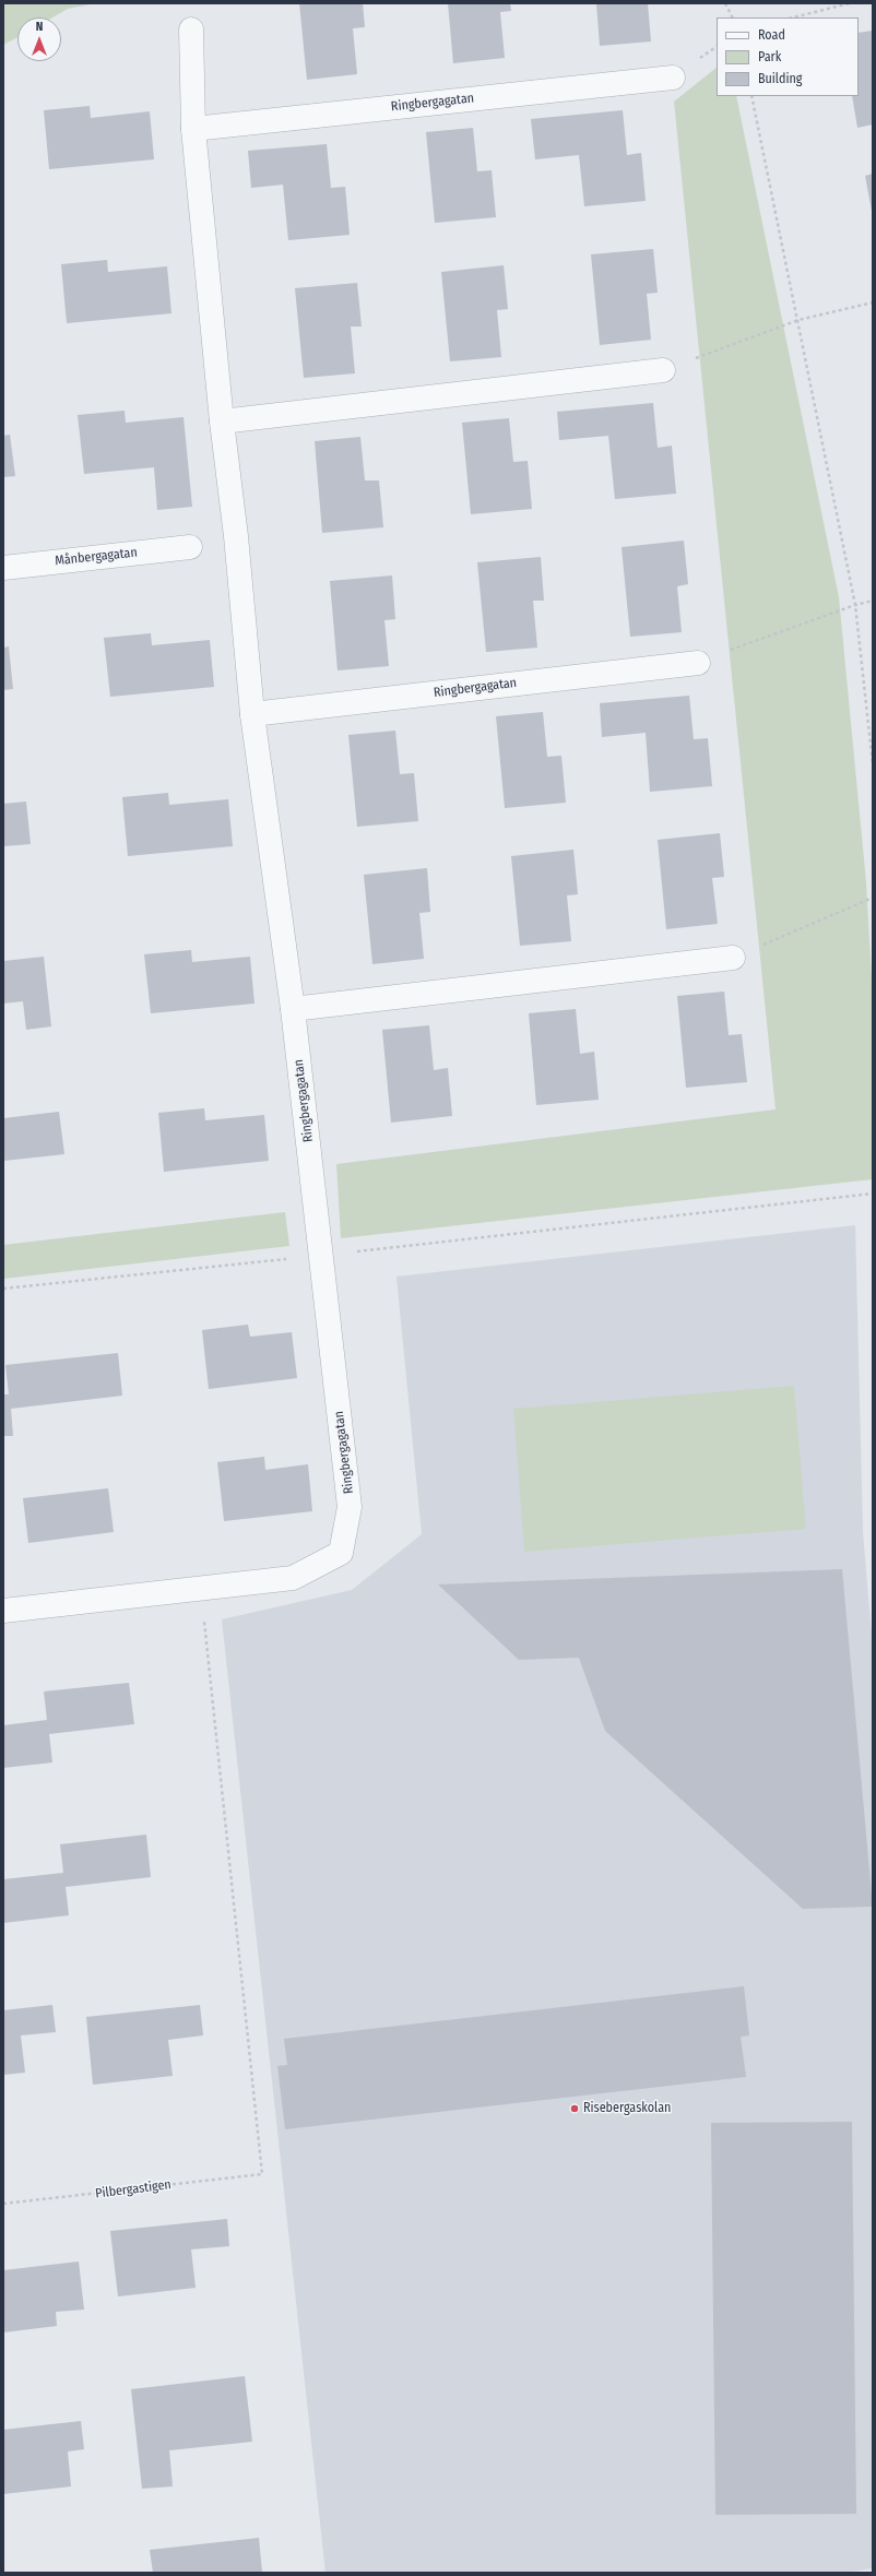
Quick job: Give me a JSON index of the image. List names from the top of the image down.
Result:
{
  "streets": {
    "street": ["Ringbergagatan", "Månbergagatan"],
    "path": ["Pilbergastigen"]
  },
  "crossings": [
    ["Ringbergagatan", "Pilbergastigen"]
  ],
  "places": ["Risebergaskolan"],
  "legend": ["Road", "Park", "Building"],
  "north": "top"
}
